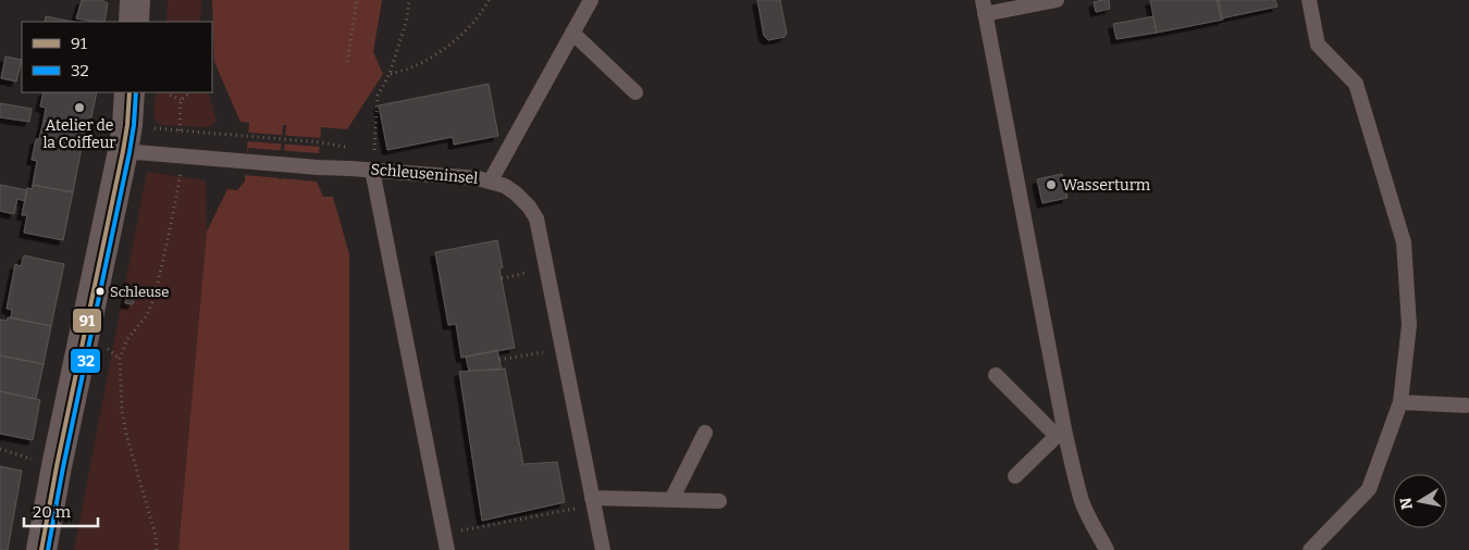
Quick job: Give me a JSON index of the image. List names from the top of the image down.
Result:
{
  "streets": {
    "lane": ["Schleuseninsel"]
  },
  "places": ["Atelier de la Coiffeur", "Wasserturm", "Schleuse"],
  "lines": ["transit line 91", "transit line 32"],
  "legend": ["91", "32"],
  "scale_bar": "20 m",
  "north": "left"
}
